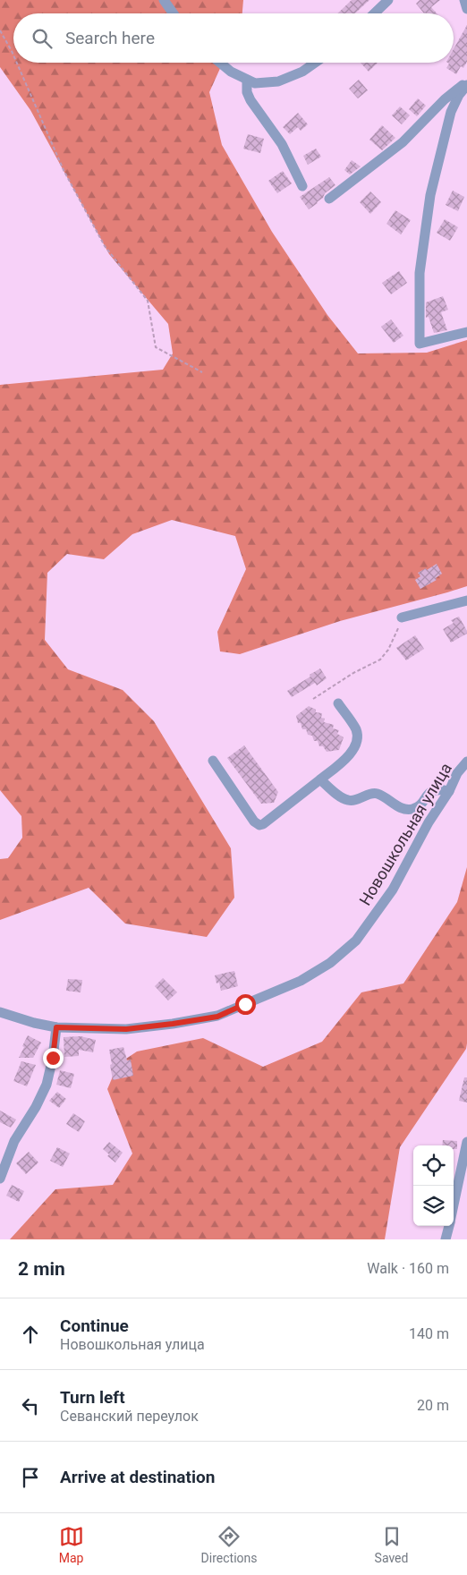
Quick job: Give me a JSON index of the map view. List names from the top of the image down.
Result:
{
  "streets": {
    "street": ["Новошкольная улица"]
  },
  "page": {
    "search": "Search here",
    "heading": ["2 min", "Walk · 160 m"],
    "list": [
      ["Continue", "Новошкольная улица", "140 m"],
      ["Turn left", "Севанский переулок", "20 m"],
      "Arrive at destination"
    ],
    "nav": ["Map", "Directions", "Saved"]
  }
}
